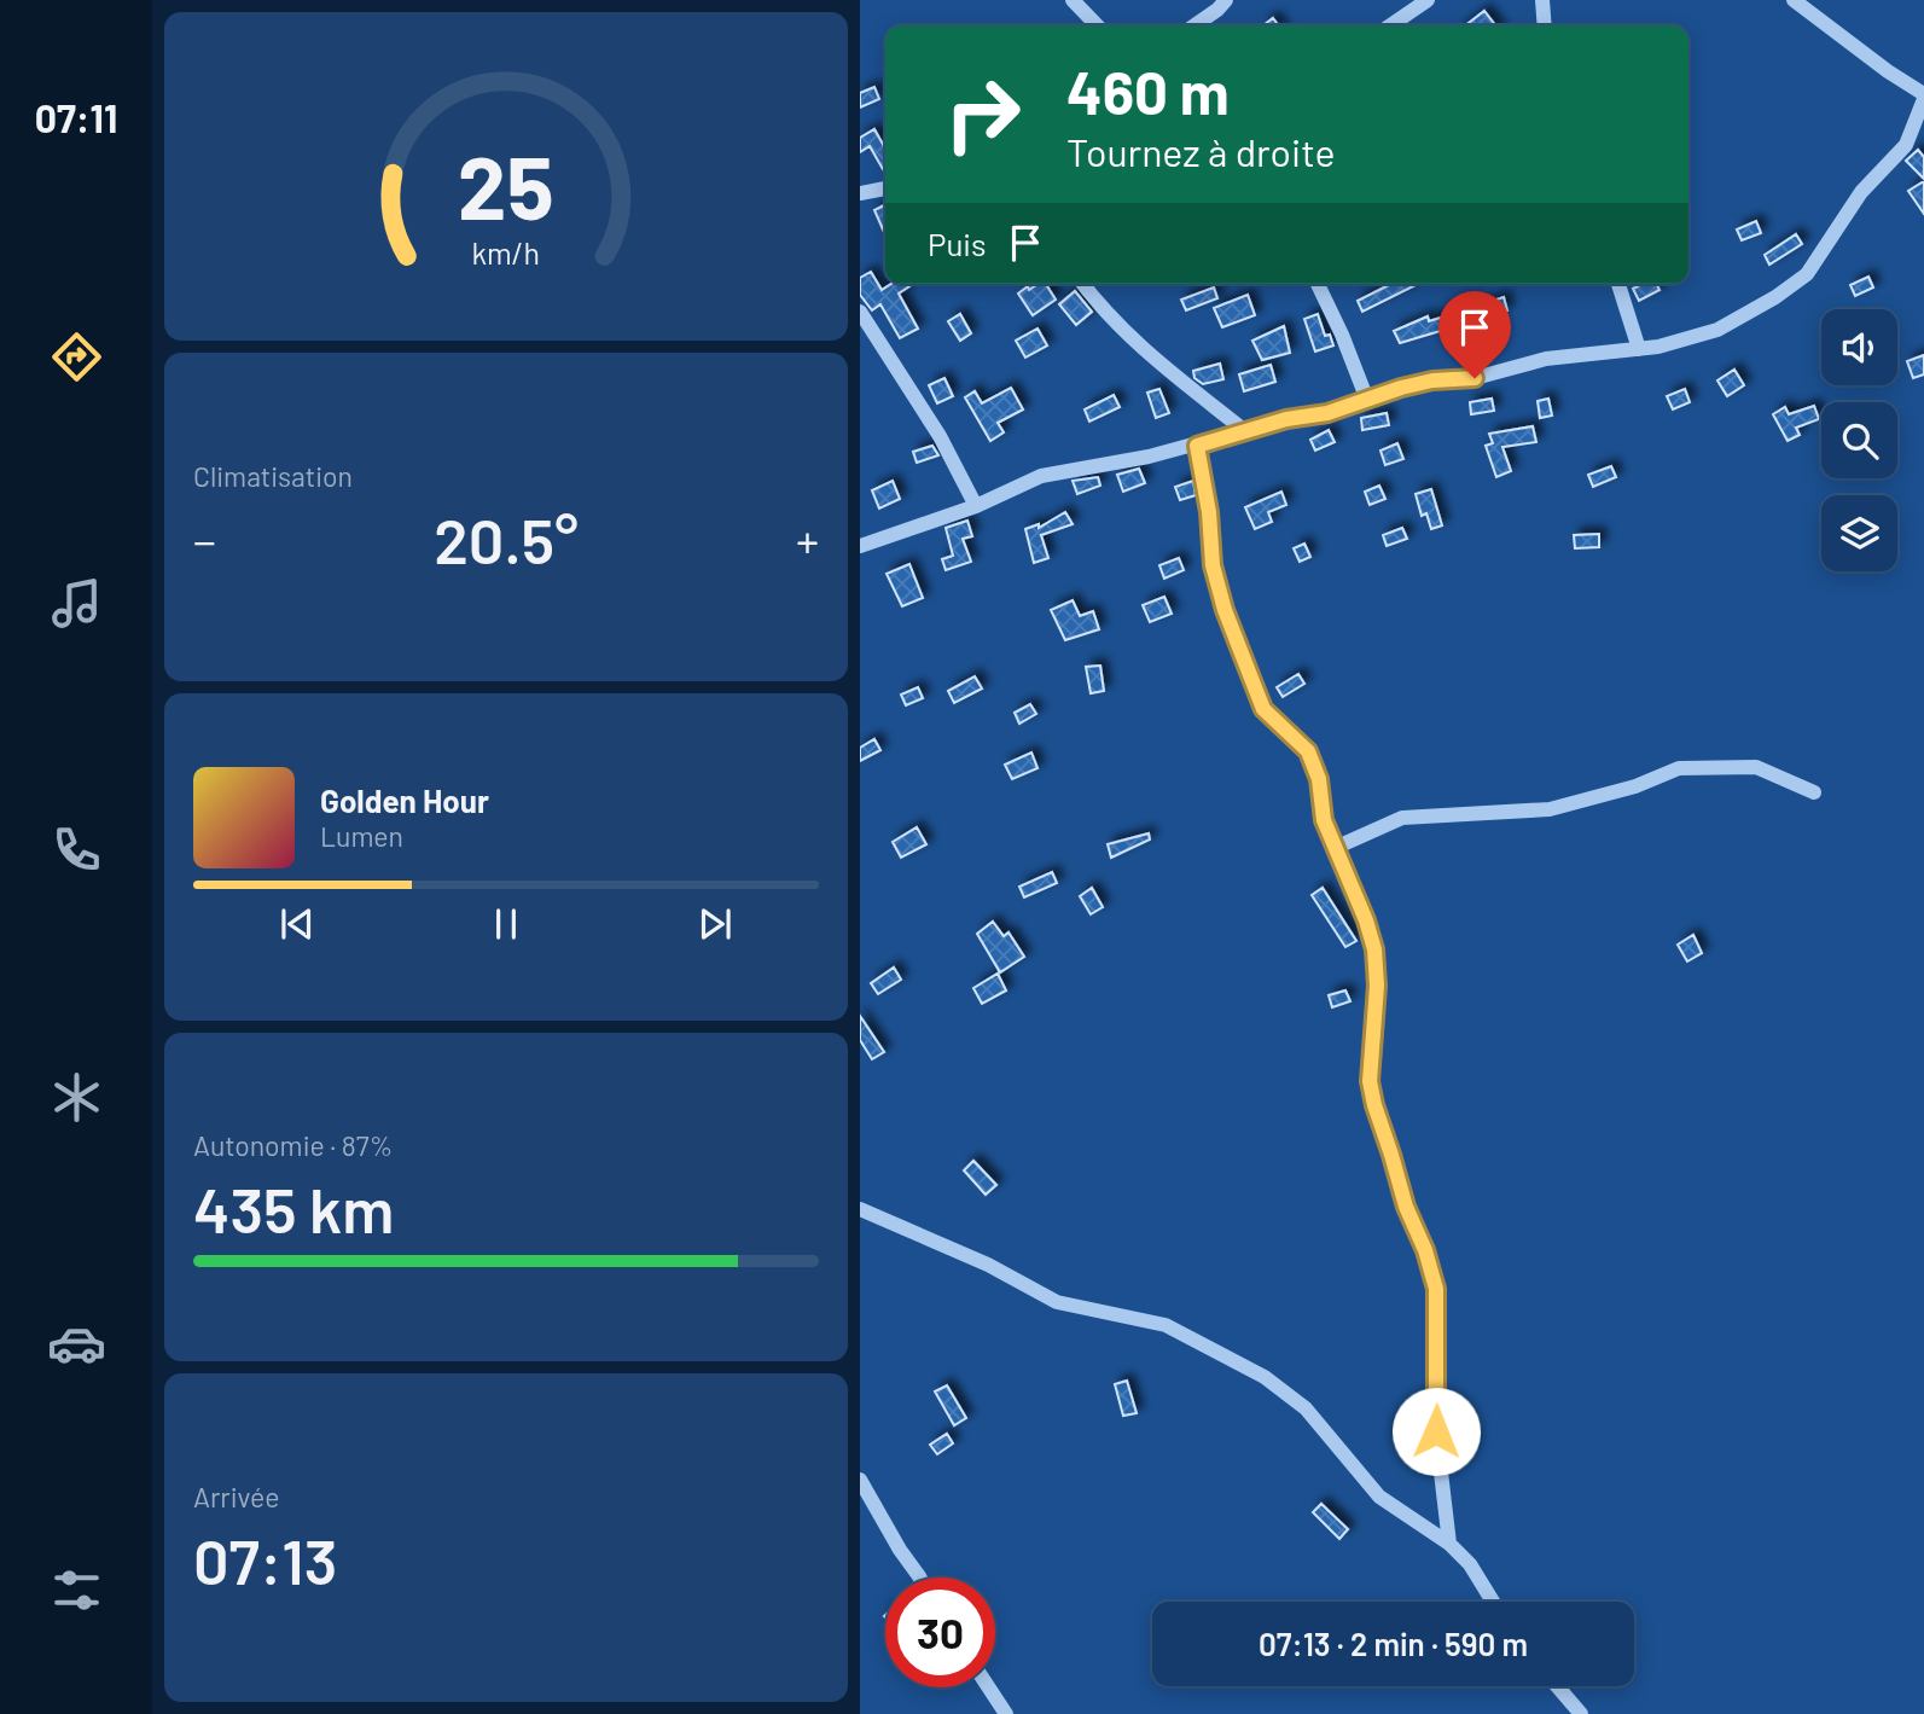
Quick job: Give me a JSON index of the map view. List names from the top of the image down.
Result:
{
  "page": {
    "tabs": "07:11",
    "turn": ["460 m", "Tournez à droite"],
    "then": "Puis",
    "tile": [
      "Climatisation",
      ["Autonomie · 87%", "435 km"],
      ["Arrivée", "07:13"]
    ],
    "heat": ["−", "20.5°", "+"],
    "song": ["Golden Hour", "Lumen"],
    "limit": "30",
    "trip": "07:13 · 2 min · 590 m",
    "gauge": ["25", "km/h"]
  }
}
